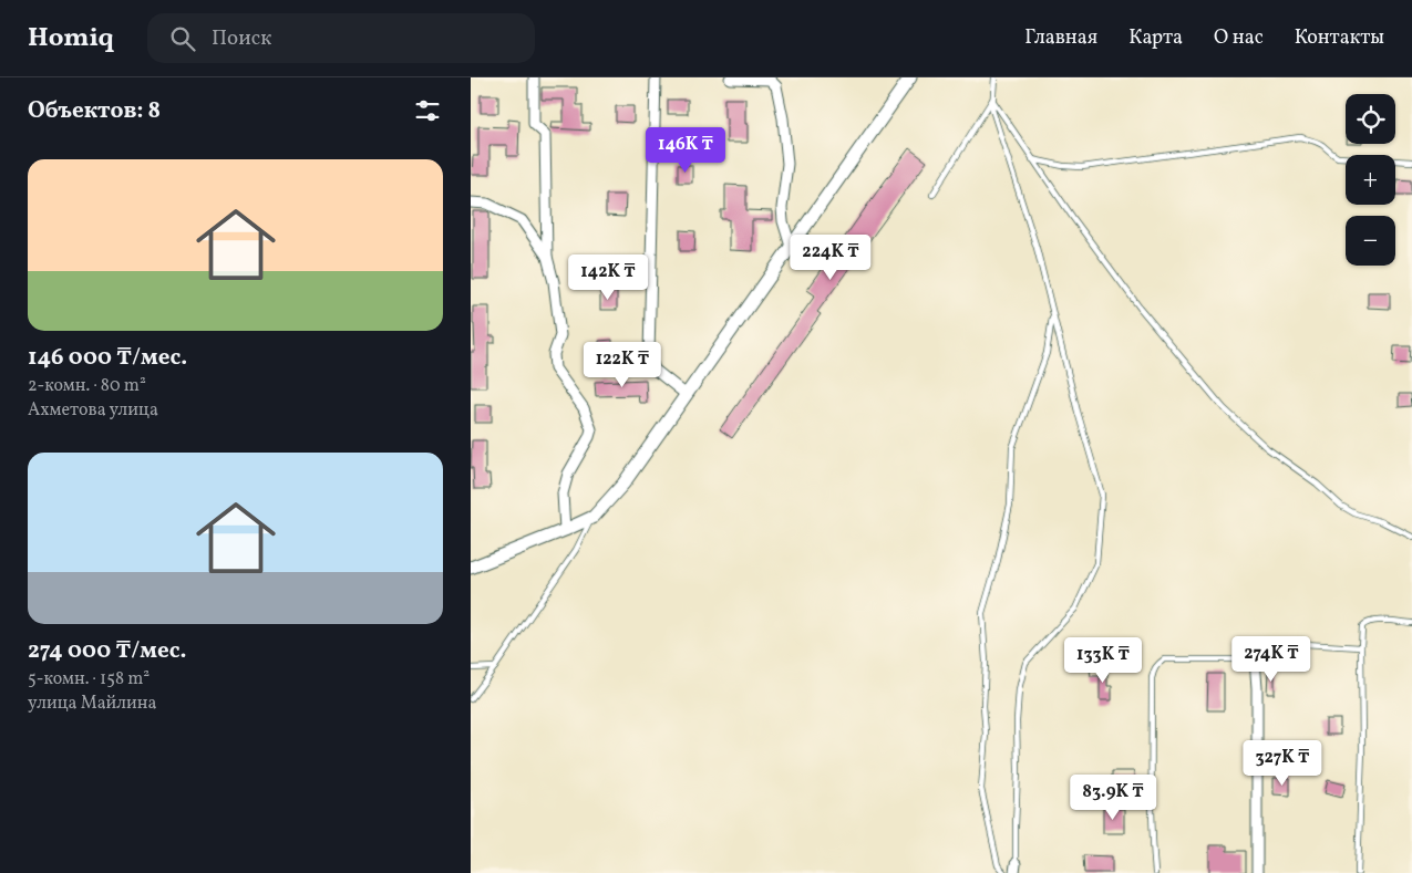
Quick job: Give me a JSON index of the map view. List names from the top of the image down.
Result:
{
  "page": {
    "header": "Homiq",
    "search": "Поиск",
    "nav": [
      "Главная",
      "Карта",
      "О нас",
      "Контакты"
    ],
    "heading": "Объектов: 8",
    "map_buttons": ["+", "−"],
    "price": [
      "146K ₸",
      "224K ₸",
      "142K ₸",
      "122K ₸",
      "274K ₸",
      "133K ₸",
      "327K ₸",
      "83.9K ₸"
    ],
    "list": [
      {
        "name": "146 000 ₸/мес.",
        "note": "2-комн. · 80 m² · Ахметова улица"
      },
      {
        "name": "274 000 ₸/мес.",
        "note": "5-комн. · 158 m² · улица Майлина"
      }
    ]
  }
}
